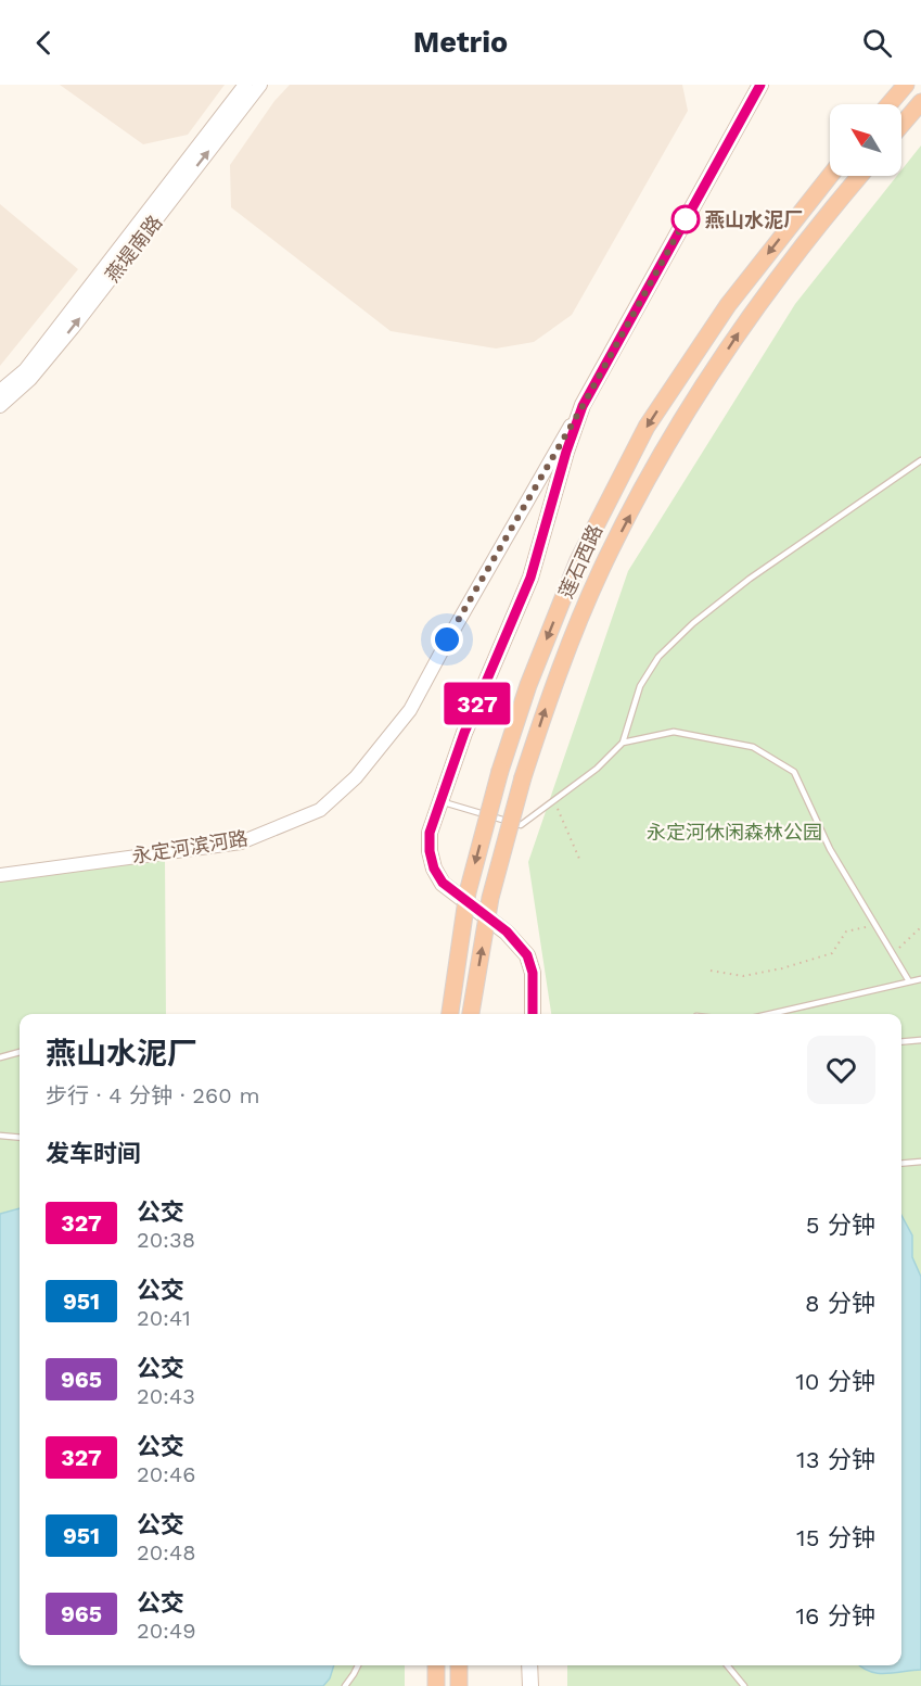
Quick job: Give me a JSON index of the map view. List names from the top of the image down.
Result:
{
  "streets": {
    "highway": ["莲石西路"],
    "street": ["燕堤南路", "永定河滨河路"]
  },
  "parks": ["永定河休闲森林公园"],
  "places": ["燕山水泥厂"],
  "lines": ["bus line 327"],
  "north": "top left",
  "page": {
    "header": "Metrio",
    "on_map": "327",
    "heading": [
      ["燕山水泥厂", "步行 · 4 分钟 · 260 m"],
      "发车时间"
    ],
    "list": [
      {
        "mark": "327",
        "name": "公交",
        "note": "20:38",
        "value": "5 分钟"
      },
      {
        "mark": "951",
        "name": "公交",
        "note": "20:41",
        "value": "8 分钟"
      },
      {
        "mark": "965",
        "name": "公交",
        "note": "20:43",
        "value": "10 分钟"
      },
      {
        "mark": "327",
        "name": "公交",
        "note": "20:46",
        "value": "13 分钟"
      },
      {
        "mark": "951",
        "name": "公交",
        "note": "20:48",
        "value": "15 分钟"
      },
      {
        "mark": "965",
        "name": "公交",
        "note": "20:49",
        "value": "16 分钟"
      }
    ]
  }
}
